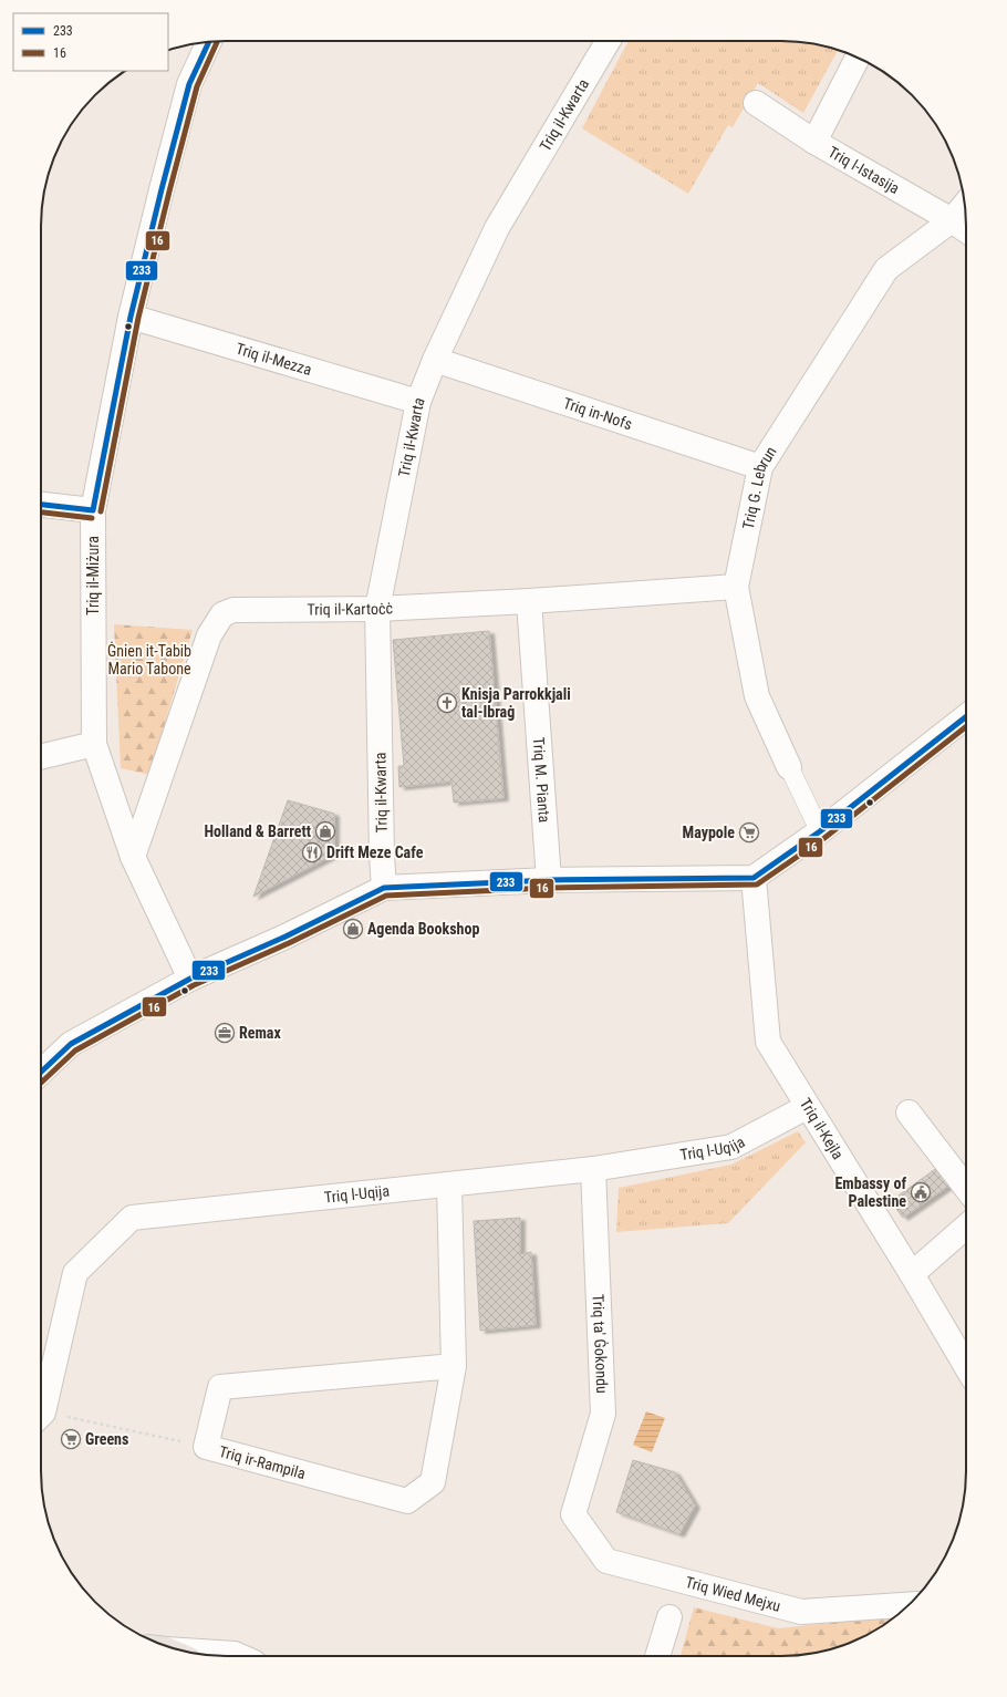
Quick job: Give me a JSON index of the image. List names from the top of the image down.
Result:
{
  "streets": {
    "street": [
      "Triq il-Kwarta",
      "Triq l-Istasija",
      "Triq il-Mezza",
      "Triq in-Nofs",
      "Triq G. Lebrun",
      "Triq il-Miżura",
      "Triq il-Kartoċċ",
      "Triq M. Pianta",
      "Triq il-Kejla",
      "Triq l-Uqija",
      "Triq ta' Ġokondu",
      "Triq ir-Rampila",
      "Triq Wied Mejxu"
    ]
  },
  "crossings": [
    ["Triq il-Kwarta", "Triq il-Mezza"],
    ["Triq il-Kwarta", "Triq in-Nofs"],
    ["Triq il-Kwarta", "Triq il-Kartoċċ"],
    ["Triq l-Istasija", "Triq G. Lebrun"],
    ["Triq il-Mezza", "Triq il-Miżura"],
    ["Triq in-Nofs", "Triq G. Lebrun"],
    ["Triq G. Lebrun", "Triq il-Kartoċċ"],
    ["Triq il-Miżura", "Triq il-Kartoċċ"],
    ["Triq il-Kartoċċ", "Triq M. Pianta"],
    ["Triq il-Kejla", "Triq l-Uqija"],
    ["Triq l-Uqija", "Triq ta' Ġokondu"],
    ["Triq l-Uqija", "Triq ir-Rampila"],
    ["Triq ta' Ġokondu", "Triq Wied Mejxu"]
  ],
  "parks": ["Ġnien it-Tabib Mario Tabone"],
  "places": {
    "church": ["Knisja Parrokkjali tal-Ibraġ"],
    "shop": ["Holland & Barrett", "Agenda Bookshop"],
    "supermarket": ["Maypole", "Greens"],
    "restaurant": ["Drift Meze Cafe"],
    "office": ["Remax"],
    "public building": ["Embassy of Palestine"]
  },
  "lines": ["transit line 16", "transit line 233"],
  "legend": ["233", "16"]
}
